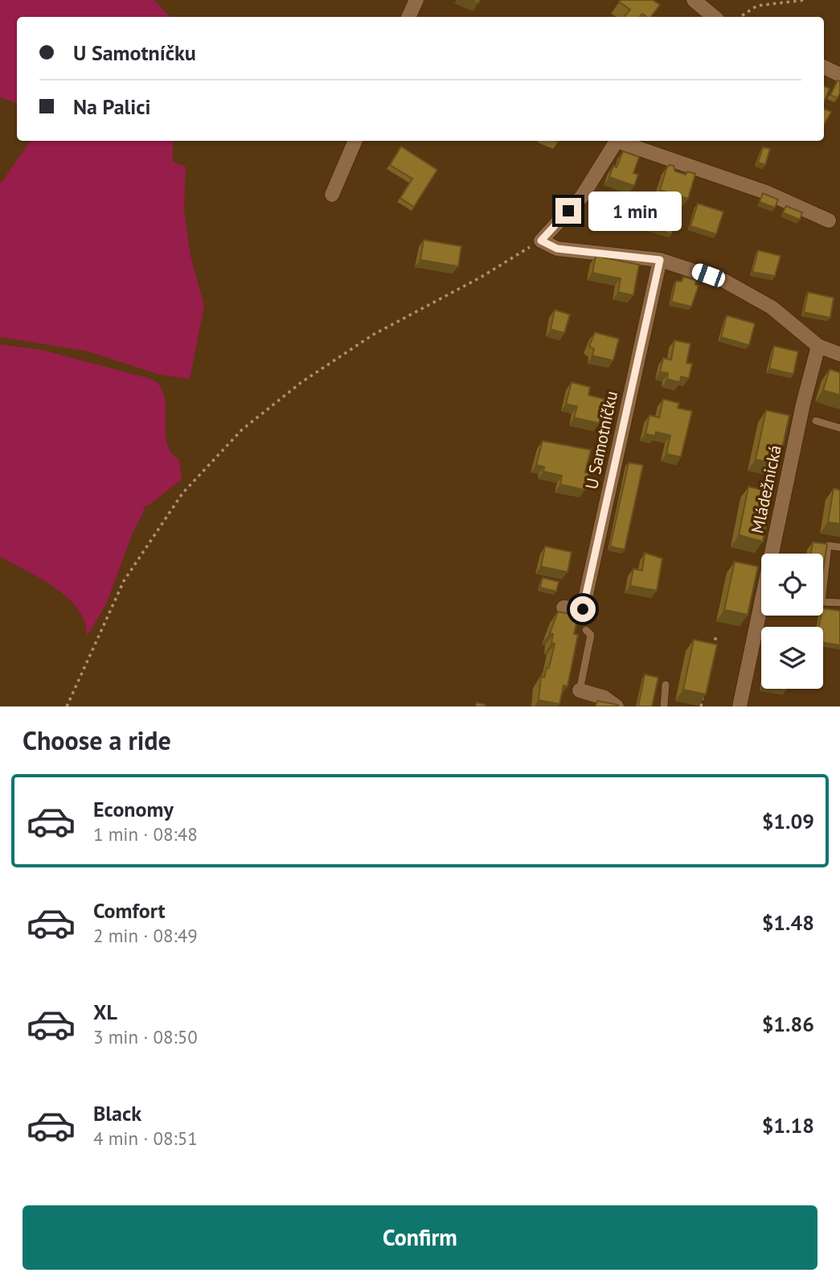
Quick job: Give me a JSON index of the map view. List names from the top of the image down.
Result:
{
  "streets": {
    "street": ["U Samotníčku", "Mládežnická"]
  },
  "page": {
    "banner": ["U Samotníčku", "Na Palici"],
    "bubble": "1 min",
    "heading": "Choose a ride",
    "list": [
      {
        "name": "Economy",
        "note": "1 min · 08:48",
        "value": "$1.09"
      },
      {
        "name": "Comfort",
        "note": "2 min · 08:49",
        "value": "$1.48"
      },
      {
        "name": "XL",
        "note": "3 min · 08:50",
        "value": "$1.86"
      },
      {
        "name": "Black",
        "note": "4 min · 08:51",
        "value": "$1.18"
      }
    ],
    "buttons": "Confirm"
  }
}
